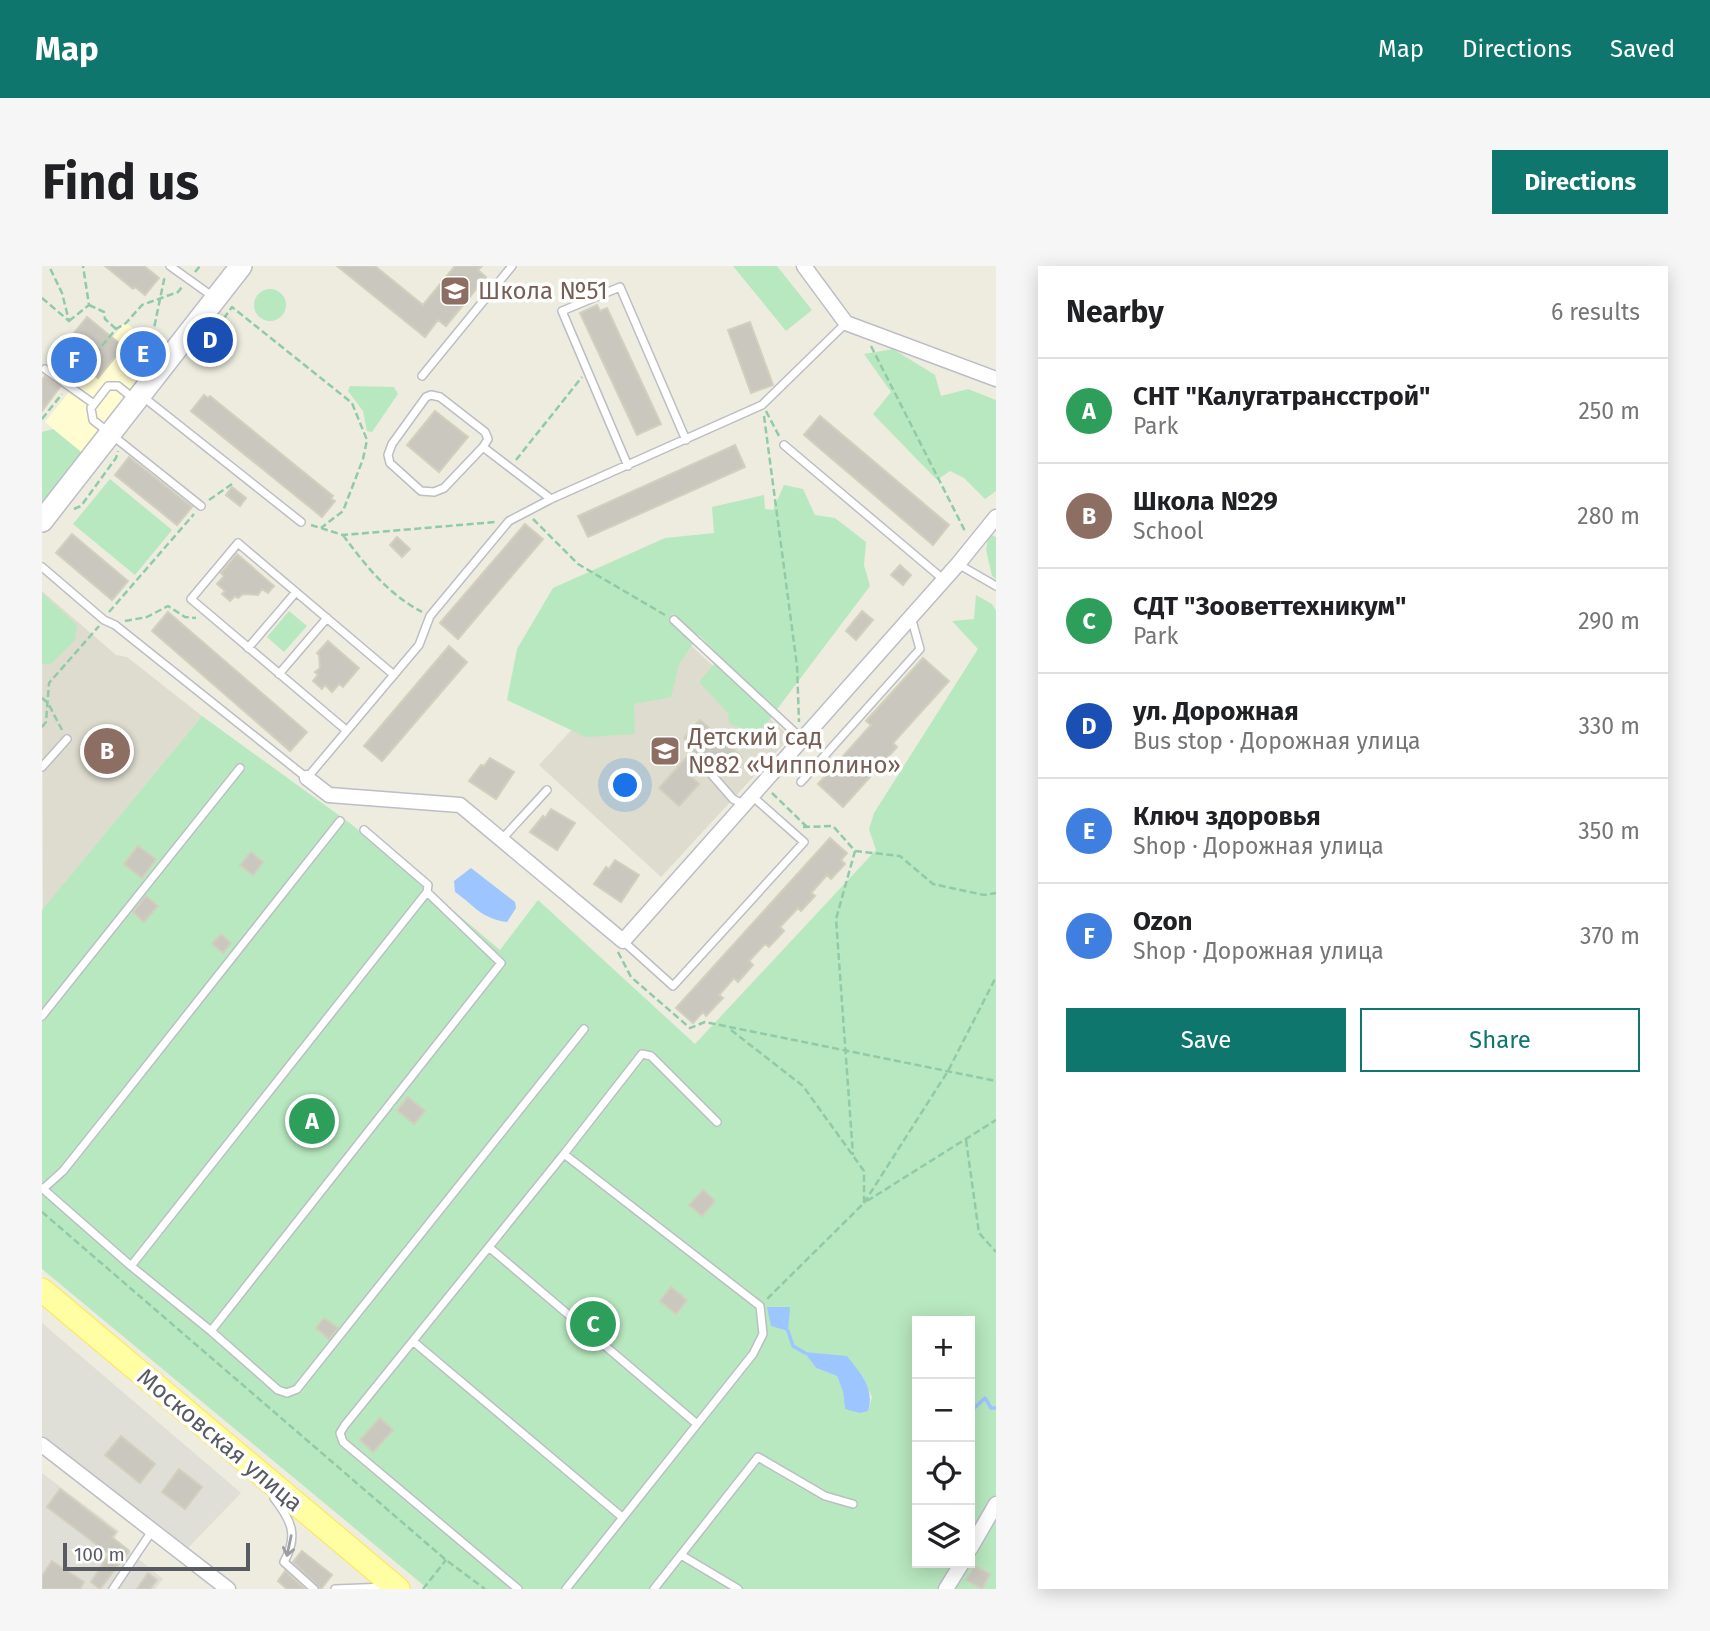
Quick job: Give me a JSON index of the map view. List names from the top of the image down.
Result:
{
  "streets": {
    "main road": ["Московская улица"]
  },
  "places": {
    "school or university": ["Школа №51", "Детский сад №82 «Чипполино»"]
  },
  "scale_bar": "100 m",
  "page": {
    "header": "Map",
    "nav": ["Map", "Directions", "Saved"],
    "buttons": [
      "Directions",
      ["Save", "Share"]
    ],
    "title": "Find us",
    "heading": ["Nearby", "6 results"],
    "pins": [
      "D",
      "E",
      "F",
      "B",
      "A",
      "C"
    ],
    "list": [
      {
        "mark": "A",
        "name": "СНТ \"Калугатрансстрой\"",
        "note": "Park",
        "value": "250 m"
      },
      {
        "mark": "B",
        "name": "Школа №29",
        "note": "School",
        "value": "280 m"
      },
      {
        "mark": "C",
        "name": "СДТ \"Зооветтехникум\"",
        "note": "Park",
        "value": "290 m"
      },
      {
        "mark": "D",
        "name": "ул. Дорожная",
        "note": "Bus stop · Дорожная улица",
        "value": "330 m"
      },
      {
        "mark": "E",
        "name": "Ключ здоровья",
        "note": "Shop · Дорожная улица",
        "value": "350 m"
      },
      {
        "mark": "F",
        "name": "Ozon",
        "note": "Shop · Дорожная улица",
        "value": "370 m"
      }
    ],
    "map_buttons": ["+", "−"],
    "scale": "100 m"
  }
}
